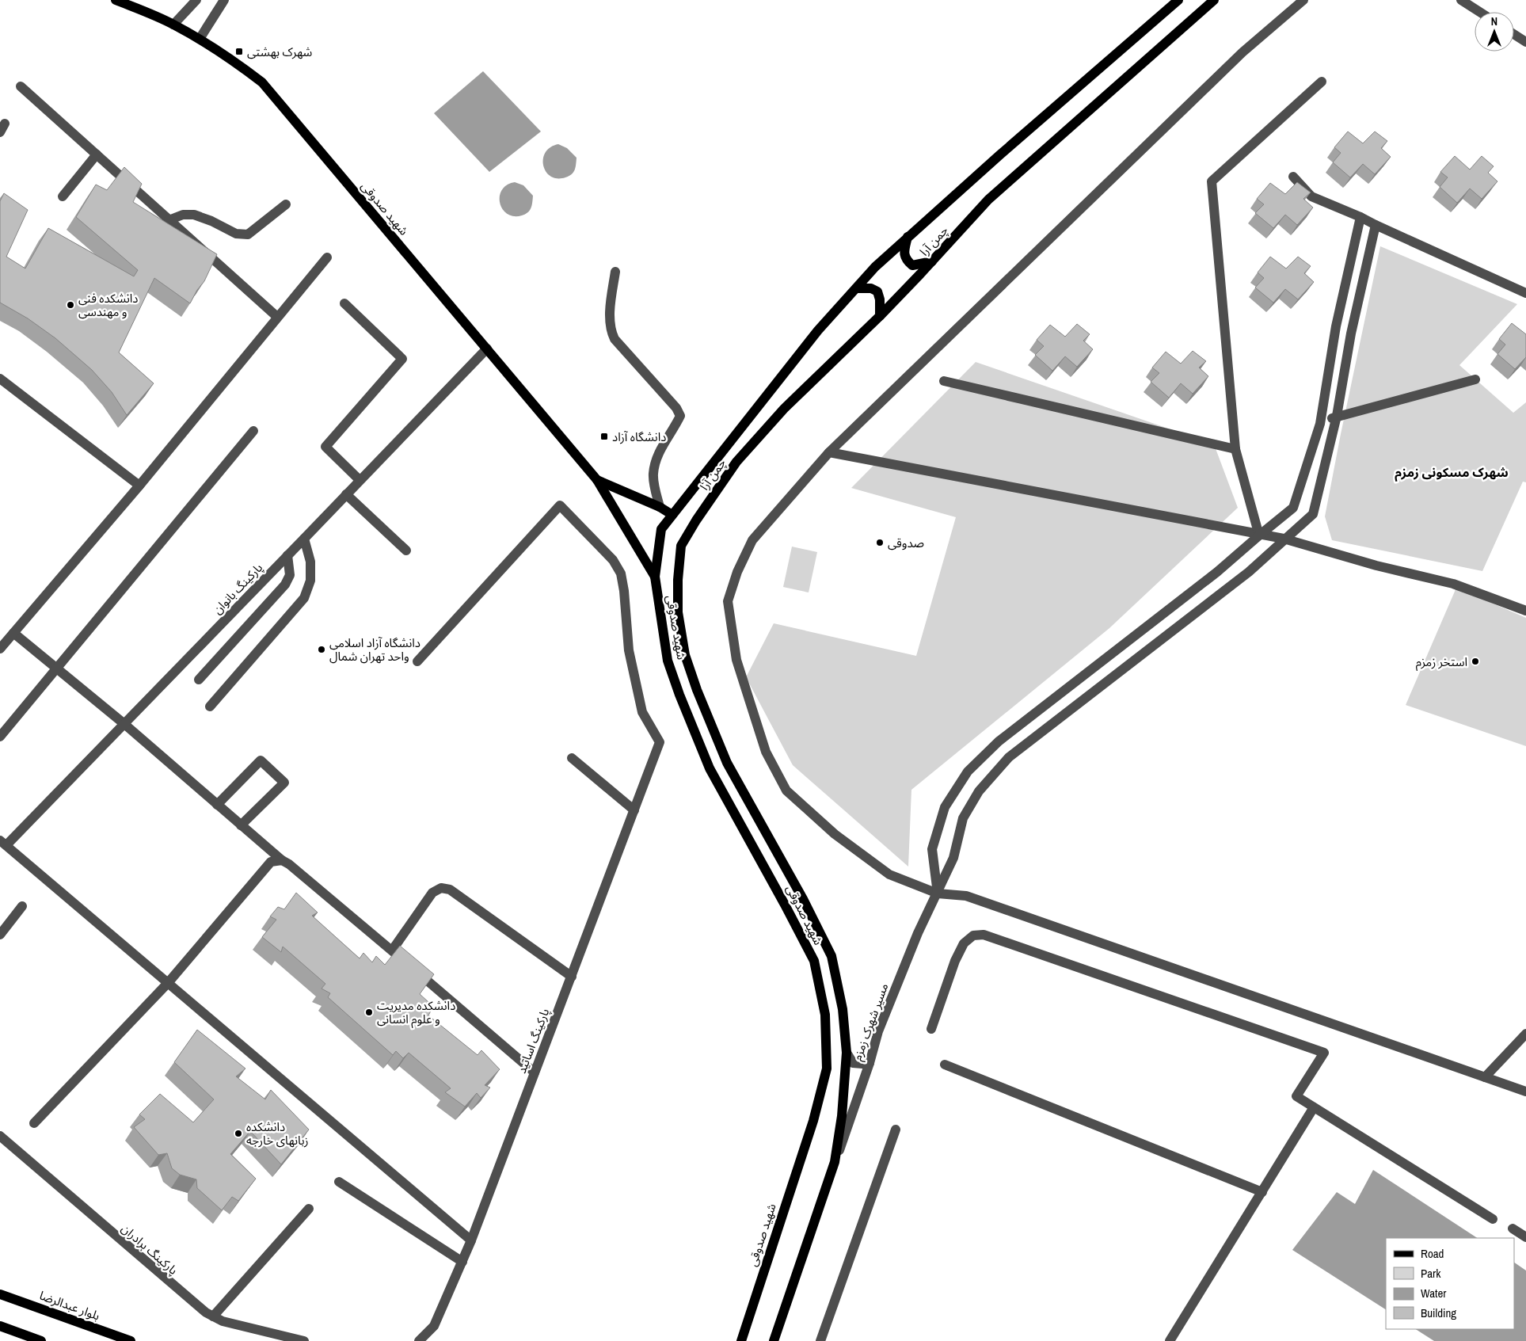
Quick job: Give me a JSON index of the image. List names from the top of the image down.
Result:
{
  "streets": {
    "main road": ["شهید صدوقی", "چمن آرا", "بلوار عبدالرضا"],
    "street": [
      "پارکینگ بانوان",
      "مسیر شهرک زمزم",
      "پارکینگ اساتید",
      "پارکینگ برادران"
    ]
  },
  "crossings": [
    ["شهید صدوقی", "چمن آرا"],
    ["شهید صدوقی", "پارکینگ بانوان"],
    ["شهید صدوقی", "مسیر شهرک زمزم"]
  ],
  "districts": ["شهرک مسکونی زمزم"],
  "places": {
    "transit": ["شهرک بهشتی", "دانشگاه آزاد"],
    "other": [
      "دانشکده فنی و مهندسی",
      "صدوقی",
      "دانشگاه آزاد اسلامی واحد تهران شمال",
      "استخر زمزم",
      "دانشکده مدیریت و علوم انسانی",
      "دانشکده زبانهای خارجه"
    ]
  },
  "legend": [
    "Road",
    "Park",
    "Water",
    "Building"
  ],
  "north": "top"
}
